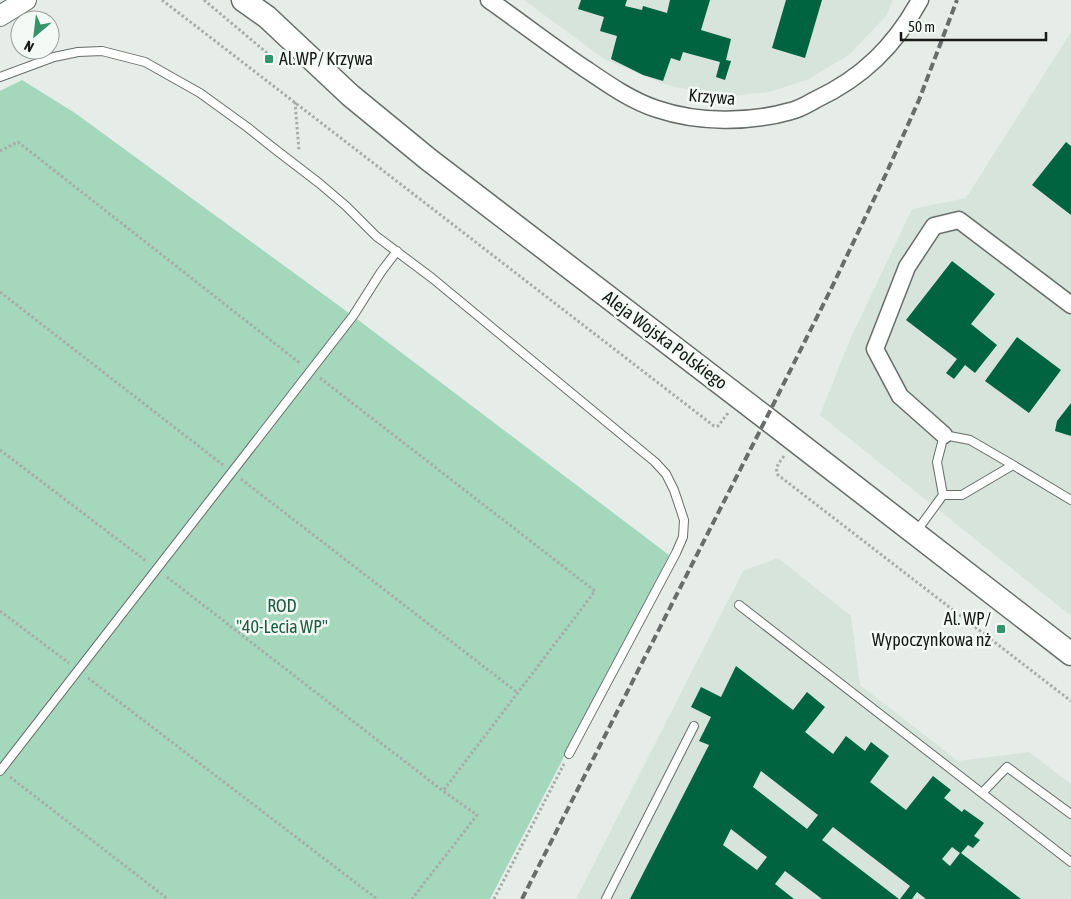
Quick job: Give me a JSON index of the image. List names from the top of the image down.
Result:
{
  "streets": {
    "main road": ["Aleja Wojska Polskiego"],
    "street": ["Krzywa"]
  },
  "parks": ["ROD \"40-Lecia WP\""],
  "places": {
    "transit": ["Al.WP/ Krzywa", "Al. WP/ Wypoczynkowa nż"]
  },
  "scale_bar": "50 m",
  "north": "bottom left"
}
